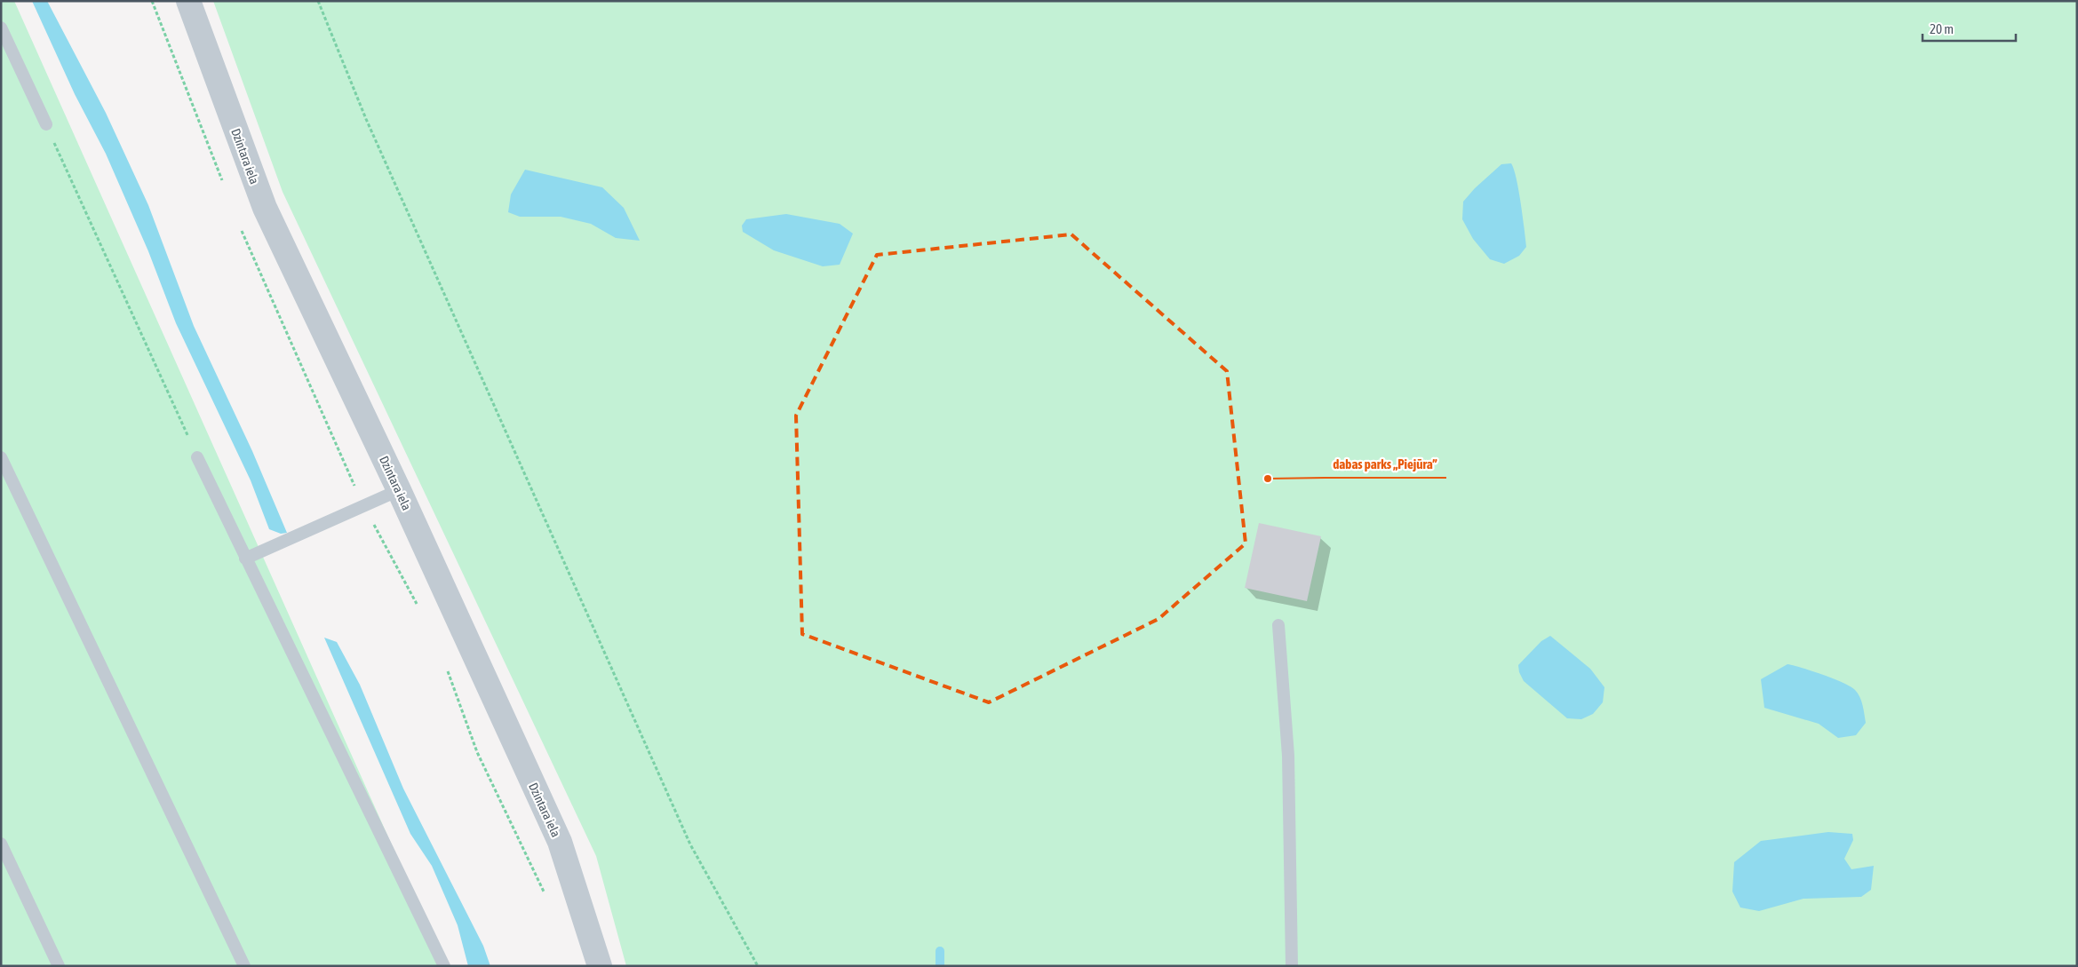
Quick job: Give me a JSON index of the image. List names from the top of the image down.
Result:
{
  "streets": {
    "street": ["Dzintara iela"]
  },
  "places": ["dabas parks „Piejūra”"],
  "scale_bar": "20 m"
}
